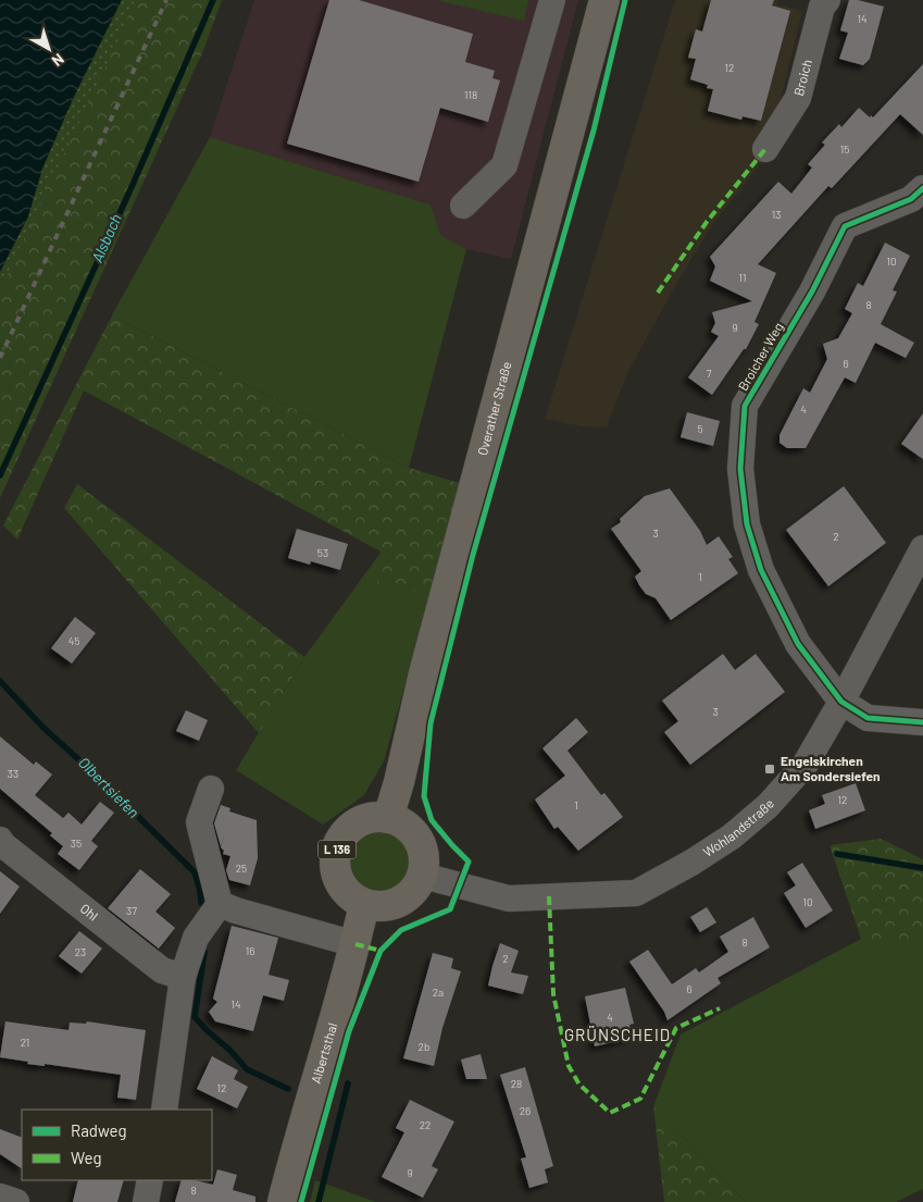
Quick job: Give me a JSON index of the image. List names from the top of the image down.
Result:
{
  "streets": {
    "main road": ["Overather Straße", "L 136", "Albertsthal"],
    "street": [
      "Broich",
      "Broicher Weg",
      "Wohlandstraße",
      "Ohl"
    ]
  },
  "crossings": [
    ["Broicher Weg", "Wohlandstraße"],
    ["Overather Straße", "Wohlandstraße"],
    ["Overather Straße", "L 136"],
    ["Overather Straße", "Albertsthal"],
    ["Wohlandstraße", "L 136"],
    ["Wohlandstraße", "Albertsthal"],
    ["L 136", "Albertsthal"]
  ],
  "districts": ["GRÜNSCHEID"],
  "water": ["Alsbach", "Olbertsiefen"],
  "places": {
    "transit": ["Engelskirchen Am Sondersiefen"]
  },
  "house_numbers": [
    "14",
    "12",
    "118",
    "15",
    "13",
    "10",
    "11",
    "8",
    "9",
    "6",
    "7",
    "4",
    "5",
    "3",
    "2",
    "53",
    "1",
    "45",
    "3",
    "33",
    "12",
    "1",
    "35",
    "25",
    "10",
    "37",
    "8",
    "16",
    "23",
    "2",
    "6",
    "2a",
    "14",
    "4",
    "21",
    "2b",
    "28",
    "12",
    "26",
    "22",
    "9",
    "8"
  ],
  "legend": ["Radweg", "Weg"],
  "north": "bottom right"
}
